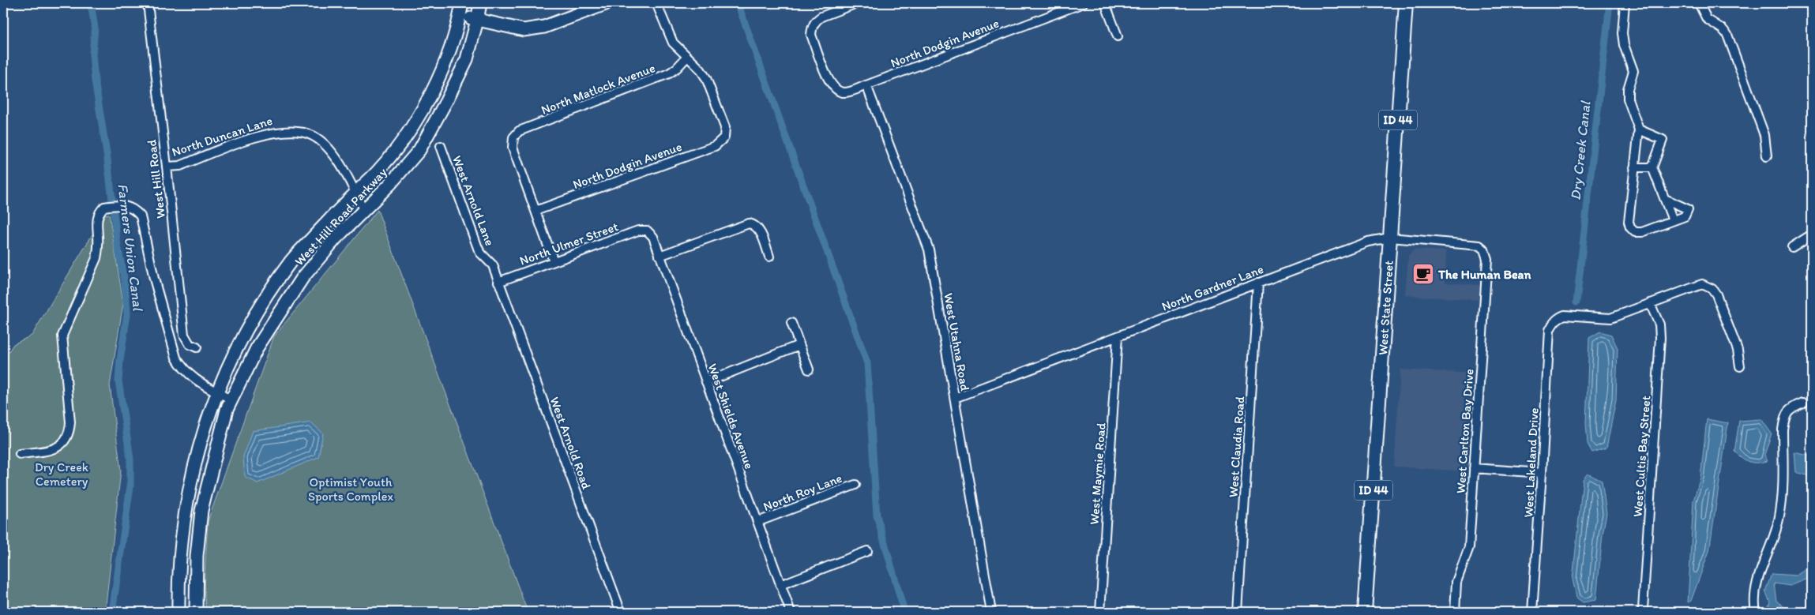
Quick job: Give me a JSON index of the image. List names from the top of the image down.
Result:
{
  "streets": {
    "main road": ["ID 44", "West State Street"],
    "street": [
      "North Dodgin Avenue",
      "North Matlock Avenue",
      "North Duncan Lane",
      "West Hill Road",
      "West Arnold Lane",
      "West Hill Road Parkway",
      "North Ulmer Street",
      "North Gardner Lane",
      "West Utahna Road",
      "West Shields Avenue",
      "West Carlton Bay Drive",
      "West Arnold Road",
      "West Claudia Road",
      "West Cultis Bay Street",
      "West Lakeland Drive",
      "West Maymie Road",
      "North Roy Lane"
    ]
  },
  "crossings": [
    ["North Dodgin Avenue", "North Matlock Avenue"],
    ["North Dodgin Avenue", "West Utahna Road"],
    ["North Duncan Lane", "West Hill Road"],
    ["North Duncan Lane", "West Hill Road Parkway"],
    ["West Arnold Lane", "North Ulmer Street"],
    ["West Arnold Lane", "West Arnold Road"],
    ["North Ulmer Street", "West Shields Avenue"],
    ["North Ulmer Street", "West Arnold Road"],
    ["North Gardner Lane", "West State Street"],
    ["North Gardner Lane", "West Utahna Road"],
    ["North Gardner Lane", "West Carlton Bay Drive"],
    ["North Gardner Lane", "West Claudia Road"],
    ["North Gardner Lane", "West Maymie Road"],
    ["West Shields Avenue", "North Roy Lane"],
    ["West Cultis Bay Street", "West Lakeland Drive"]
  ],
  "water": ["Dry Creek Canal", "Farmers Union Canal"],
  "parks": ["Dry Creek Cemetery", "Optimist Youth Sports Complex"],
  "places": {
    "cafe": ["The Human Bean"]
  }
}
